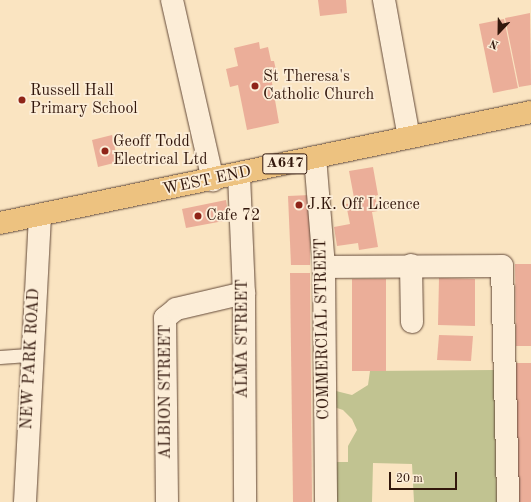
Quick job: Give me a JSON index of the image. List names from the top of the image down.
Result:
{
  "streets": {
    "main road": ["A647", "WEST END"],
    "street": [
      "COMMERCIAL STREET",
      "ALMA STREET",
      "NEW PARK ROAD",
      "ALBION STREET"
    ]
  },
  "crossings": [
    ["WEST END", "COMMERCIAL STREET"],
    ["WEST END", "ALMA STREET"],
    ["WEST END", "NEW PARK ROAD"],
    ["ALMA STREET", "ALBION STREET"]
  ],
  "places": [
    "St Theresa's Catholic Church",
    "Russell Hall Primary School",
    "Geoff Todd Electrical Ltd",
    "J.K. Off Licence",
    "Cafe 72"
  ],
  "scale_bar": "20 m",
  "north": "bottom"
}
